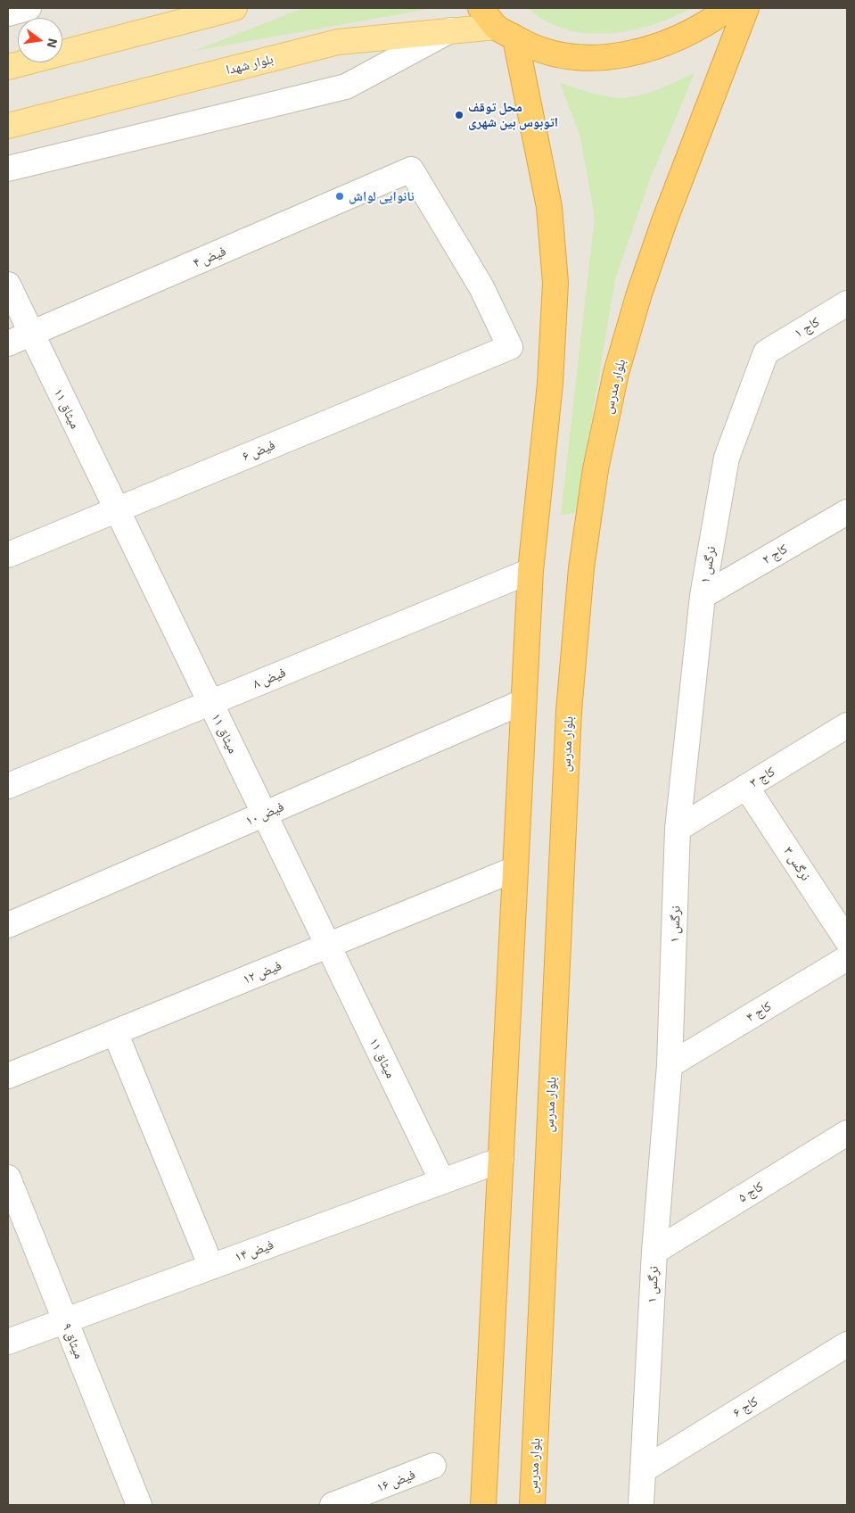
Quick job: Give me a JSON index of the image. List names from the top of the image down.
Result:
{
  "streets": {
    "highway": ["بلوار مدرس"],
    "main road": ["بلوار شهدا"],
    "street": [
      "فیض ۴",
      "کاج ۱",
      "میثاق ۱۱",
      "فیض ۶",
      "کاج ۲",
      "نرگس ۱",
      "فیض ۸",
      "کاج ۳",
      "فیض ۱۰",
      "نرگس ۳",
      "فیض ۱۲",
      "کاج ۴",
      "کاج ۵",
      "فیض ۱۴",
      "میثاق ۹",
      "کاج ۶",
      "فیض ۱۶"
    ]
  },
  "crossings": [
    ["فیض ۴", "میثاق ۱۱"],
    ["فیض ۴", "فیض ۶"],
    ["کاج ۱", "نرگس ۱"],
    ["میثاق ۱۱", "فیض ۶"],
    ["میثاق ۱۱", "فیض ۸"],
    ["میثاق ۱۱", "فیض ۱۰"],
    ["میثاق ۱۱", "فیض ۱۲"],
    ["میثاق ۱۱", "فیض ۱۴"],
    ["کاج ۲", "نرگس ۱"],
    ["نرگس ۱", "کاج ۳"],
    ["نرگس ۱", "کاج ۴"],
    ["نرگس ۱", "کاج ۵"],
    ["نرگس ۱", "کاج ۶"],
    ["کاج ۳", "نرگس ۳"],
    ["فیض ۱۴", "میثاق ۹"]
  ],
  "places": ["محل توقف اتوبوس بین شهری", "نانوایی لواش"],
  "north": "right"
}
